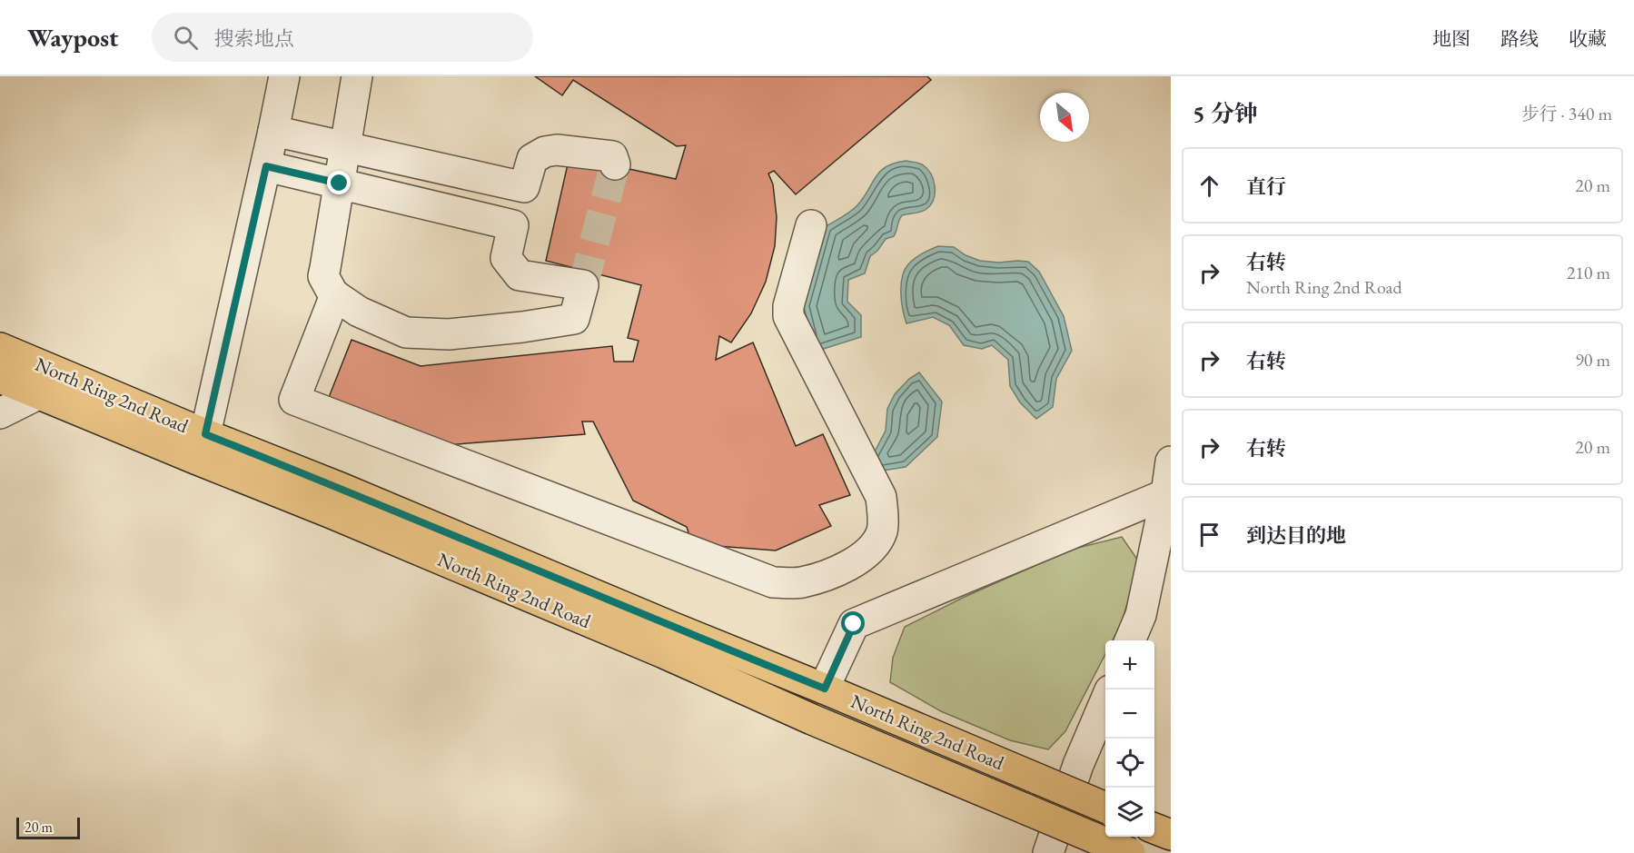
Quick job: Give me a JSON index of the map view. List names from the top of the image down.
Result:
{
  "streets": {
    "main road": ["North Ring 2nd Road"]
  },
  "scale_bar": "20 m",
  "north": "bottom right",
  "page": {
    "header": "Waypost",
    "search": "搜索地点",
    "nav": ["地图", "路线", "收藏"],
    "heading": ["5 分钟", "步行 · 340 m"],
    "list": [
      ["直行", "20 m"],
      ["右转", "North Ring 2nd Road", "210 m"],
      ["右转", "90 m"],
      ["右转", "20 m"],
      "到达目的地"
    ],
    "map_buttons": ["+", "−"],
    "scale": "20 m"
  }
}
